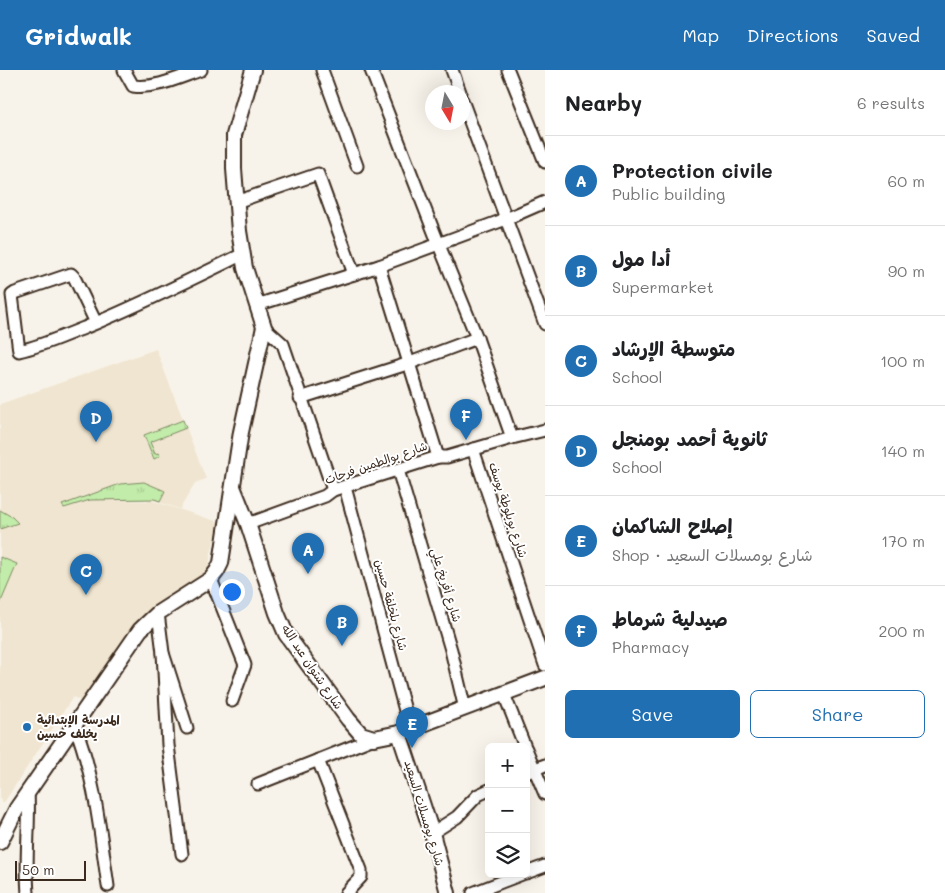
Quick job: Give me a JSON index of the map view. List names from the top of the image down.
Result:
{
  "streets": {
    "street": [
      "شارع بوالطمين فرحات",
      "شارع بويلوطة يوسف",
      "شارع أفريخ علي",
      "شارع بلخلفة حسين",
      "شارع شتوان عبد الله",
      "شارع بومسلات السعيد"
    ]
  },
  "crossings": [
    ["شارع بوالطمين فرحات", "شارع بويلوطة يوسف"],
    ["شارع بوالطمين فرحات", "شارع أفريخ علي"],
    ["شارع بوالطمين فرحات", "شارع بلخلفة حسين"],
    ["شارع بوالطمين فرحات", "شارع شتوان عبد الله"],
    ["شارع بلخلفة حسين", "شارع بومسلات السعيد"]
  ],
  "places": ["المدرسة الإبتدائية يخلف حسين"],
  "scale_bar": "50 m",
  "north": "bottom",
  "page": {
    "header": "Gridwalk",
    "nav": ["Map", "Directions", "Saved"],
    "heading": ["Nearby", "6 results"],
    "list": [
      {
        "mark": "A",
        "name": "Protection civile",
        "note": "Public building",
        "value": "60 m"
      },
      {
        "mark": "B",
        "name": "أدا مول",
        "note": "Supermarket",
        "value": "90 m"
      },
      {
        "mark": "C",
        "name": "متوسطة الإرشاد",
        "note": "School",
        "value": "100 m"
      },
      {
        "mark": "D",
        "name": "ثانوية أحمد بومنجل",
        "note": "School",
        "value": "140 m"
      },
      {
        "mark": "E",
        "name": "إصلاح الشاكمان",
        "note": "Shop · شارع بومسلات السعيد",
        "value": "170 m"
      },
      {
        "mark": "F",
        "name": "صيدلية شرماط",
        "note": "Pharmacy",
        "value": "200 m"
      }
    ],
    "pins": [
      "F",
      "D",
      "A",
      "C",
      "B",
      "E"
    ],
    "buttons": ["Save", "Share"],
    "map_buttons": ["+", "−"],
    "scale": "50 m"
  }
}
